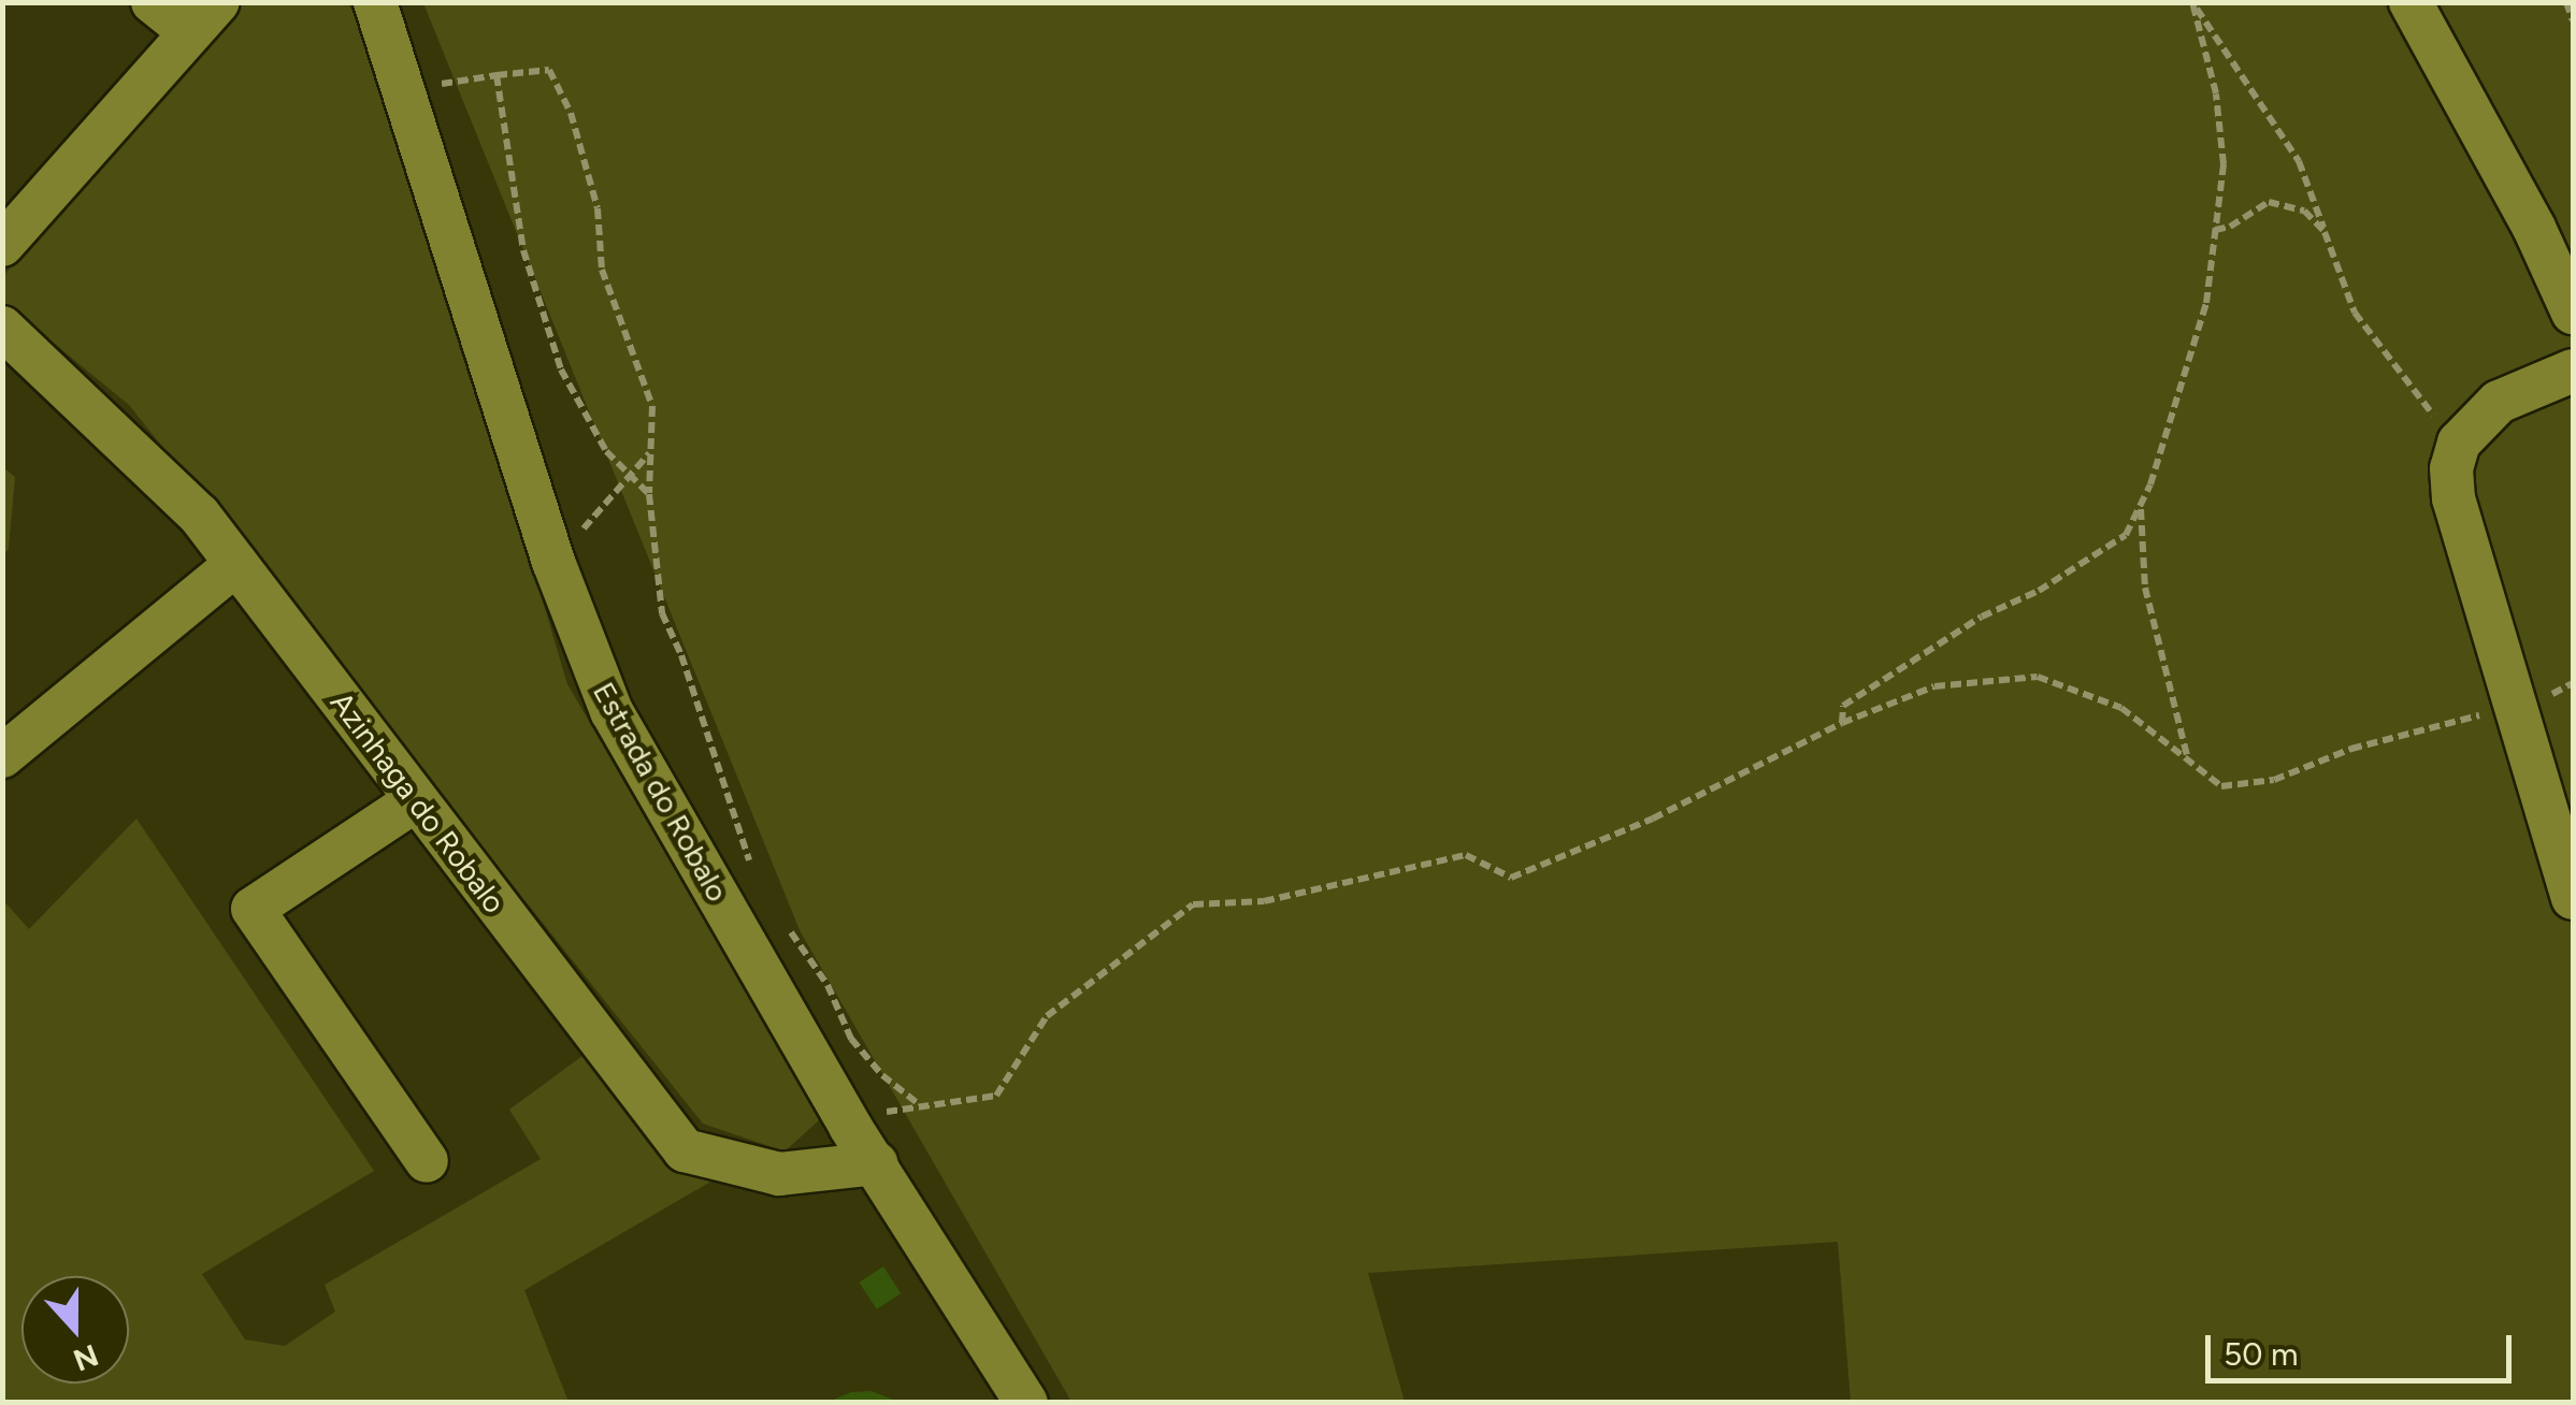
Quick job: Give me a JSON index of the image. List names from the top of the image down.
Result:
{
  "streets": {
    "street": ["Estrada do Robalo", "Azinhaga do Robalo"]
  },
  "crossings": [
    ["Estrada do Robalo", "Azinhaga do Robalo"]
  ],
  "scale_bar": "50 m",
  "north": "bottom"
}
